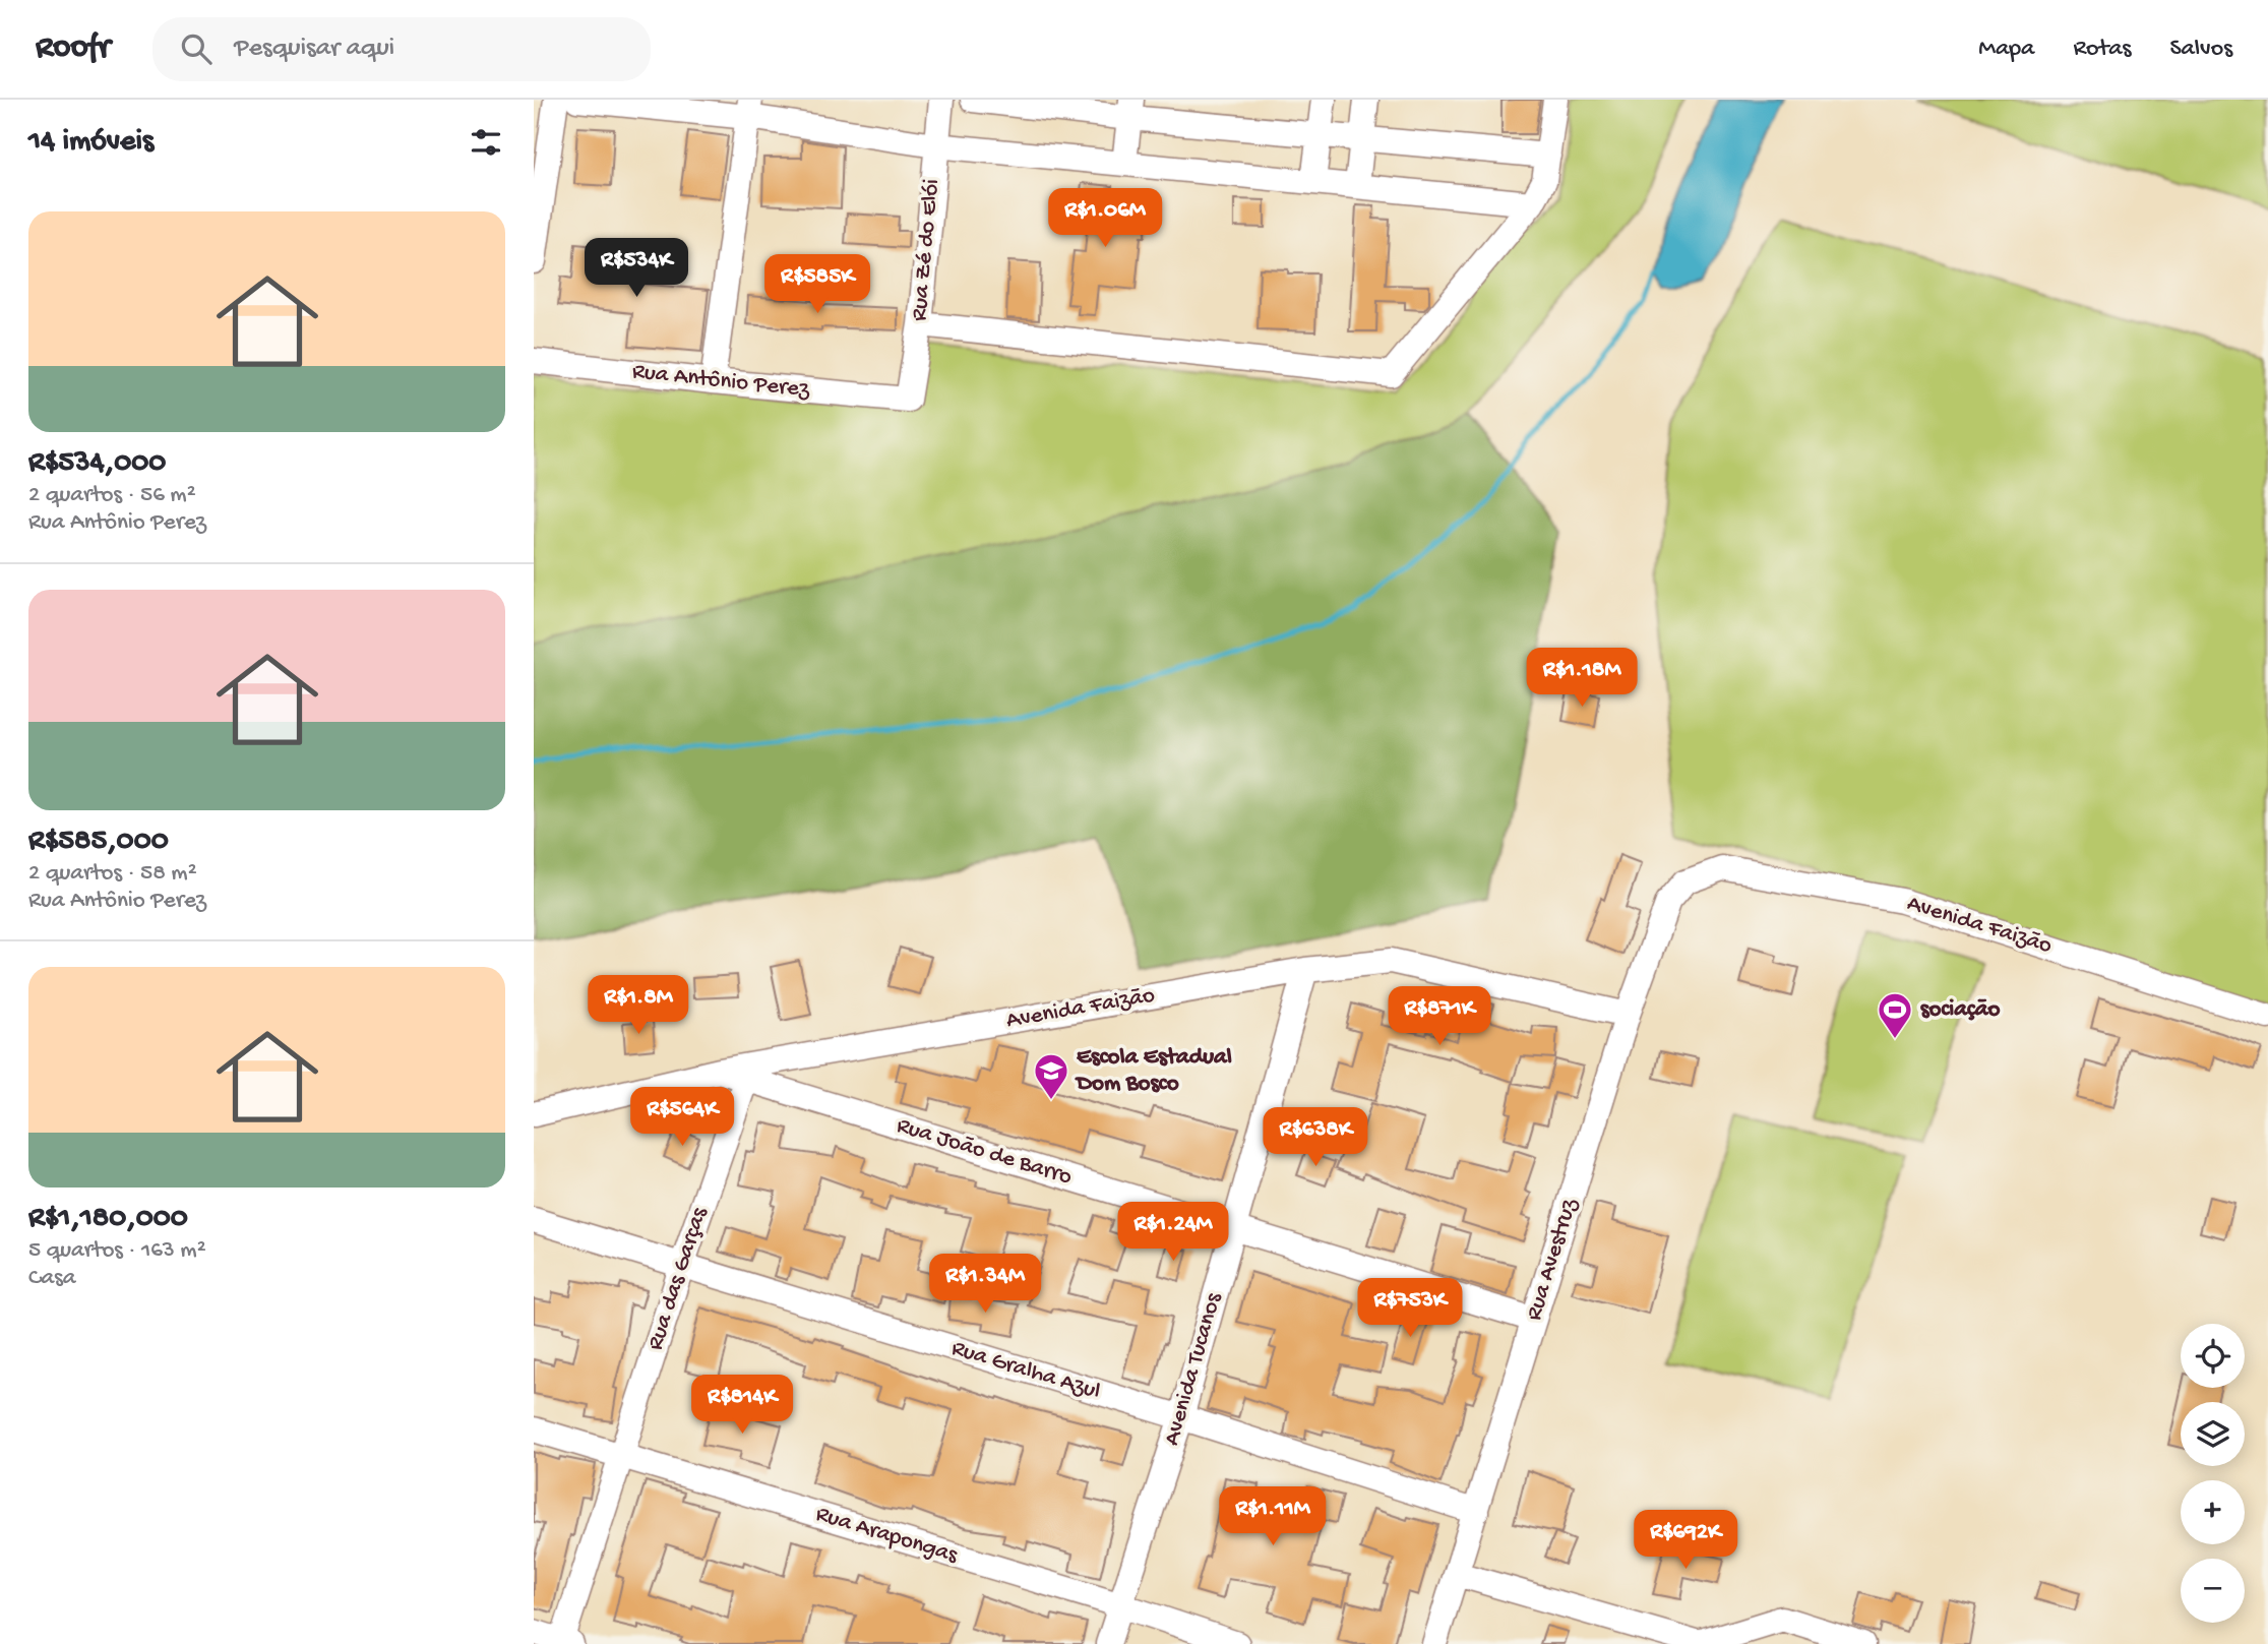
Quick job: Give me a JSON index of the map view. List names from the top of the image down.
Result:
{
  "streets": {
    "street": [
      "Rua Zé do Elói",
      "Rua Antônio Perez",
      "Avenida Faizão",
      "Rua João de Barro",
      "Rua Avestruz",
      "Rua das Garças",
      "Avenida Tucanos",
      "Rua Gralha Azul",
      "Rua Arapongas"
    ]
  },
  "crossings": [
    ["Rua Zé do Elói", "Rua Antônio Perez"],
    ["Avenida Faizão", "Rua João de Barro"],
    ["Avenida Faizão", "Rua Avestruz"],
    ["Avenida Faizão", "Avenida Tucanos"],
    ["Rua João de Barro", "Rua Avestruz"],
    ["Rua João de Barro", "Rua das Garças"],
    ["Rua João de Barro", "Avenida Tucanos"],
    ["Rua Avestruz", "Rua Gralha Azul"],
    ["Rua das Garças", "Rua Gralha Azul"],
    ["Rua das Garças", "Rua Arapongas"],
    ["Avenida Tucanos", "Rua Gralha Azul"],
    ["Avenida Tucanos", "Rua Arapongas"]
  ],
  "places": {
    "sports": ["sociação"],
    "school or university": ["Escola Estadual Dom Bosco"]
  },
  "page": {
    "header": "Roofr",
    "search": "Pesquisar aqui",
    "nav": ["Mapa", "Rotas", "Salvos"],
    "heading": "14 imóveis",
    "list": [
      {
        "name": "R$534,000",
        "note": "2 quartos · 56 m² · Rua Antônio Perez"
      },
      {
        "name": "R$585,000",
        "note": "2 quartos · 58 m² · Rua Antônio Perez"
      },
      {
        "name": "R$1,180,000",
        "note": "5 quartos · 163 m² · Casa"
      }
    ],
    "price": [
      "R$1.06M",
      "R$534K",
      "R$585K",
      "R$1.18M",
      "R$1.8M",
      "R$871K",
      "R$564K",
      "R$638K",
      "R$1.24M",
      "R$1.34M",
      "R$753K",
      "R$814K",
      "R$1.11M",
      "R$692K"
    ],
    "map_buttons": ["+", "−"]
  }
}
